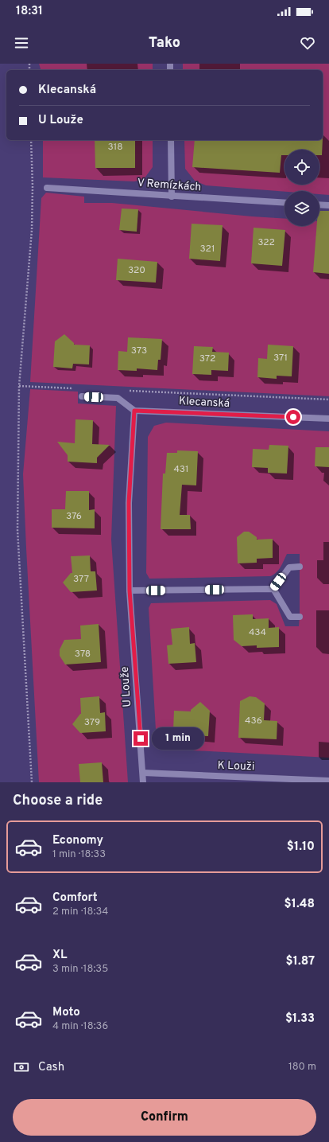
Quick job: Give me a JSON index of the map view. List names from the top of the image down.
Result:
{
  "streets": {
    "street": [
      "V Remízkách",
      "Klecanská",
      "U Louže",
      "K Louži"
    ]
  },
  "crossings": [
    ["Klecanská", "U Louže"],
    ["U Louže", "K Louži"]
  ],
  "house_numbers": [
    "318",
    "322",
    "321",
    "320",
    "373",
    "371",
    "372",
    "431",
    "376",
    "377",
    "434",
    "378",
    "436",
    "379"
  ],
  "page": {
    "status": "18:31",
    "header": "Tako",
    "banner": ["Klecanská", "U Louže"],
    "bubble": "1 min",
    "heading": "Choose a ride",
    "list": [
      {
        "name": "Economy",
        "note": "1 min · 18:33",
        "value": "$1.10"
      },
      {
        "name": "Comfort",
        "note": "2 min · 18:34",
        "value": "$1.48"
      },
      {
        "name": "XL",
        "note": "3 min · 18:35",
        "value": "$1.87"
      },
      {
        "name": "Moto",
        "note": "4 min · 18:36",
        "value": "$1.33"
      }
    ],
    "pay": ["Cash", "180 m"],
    "buttons": "Confirm"
  }
}
